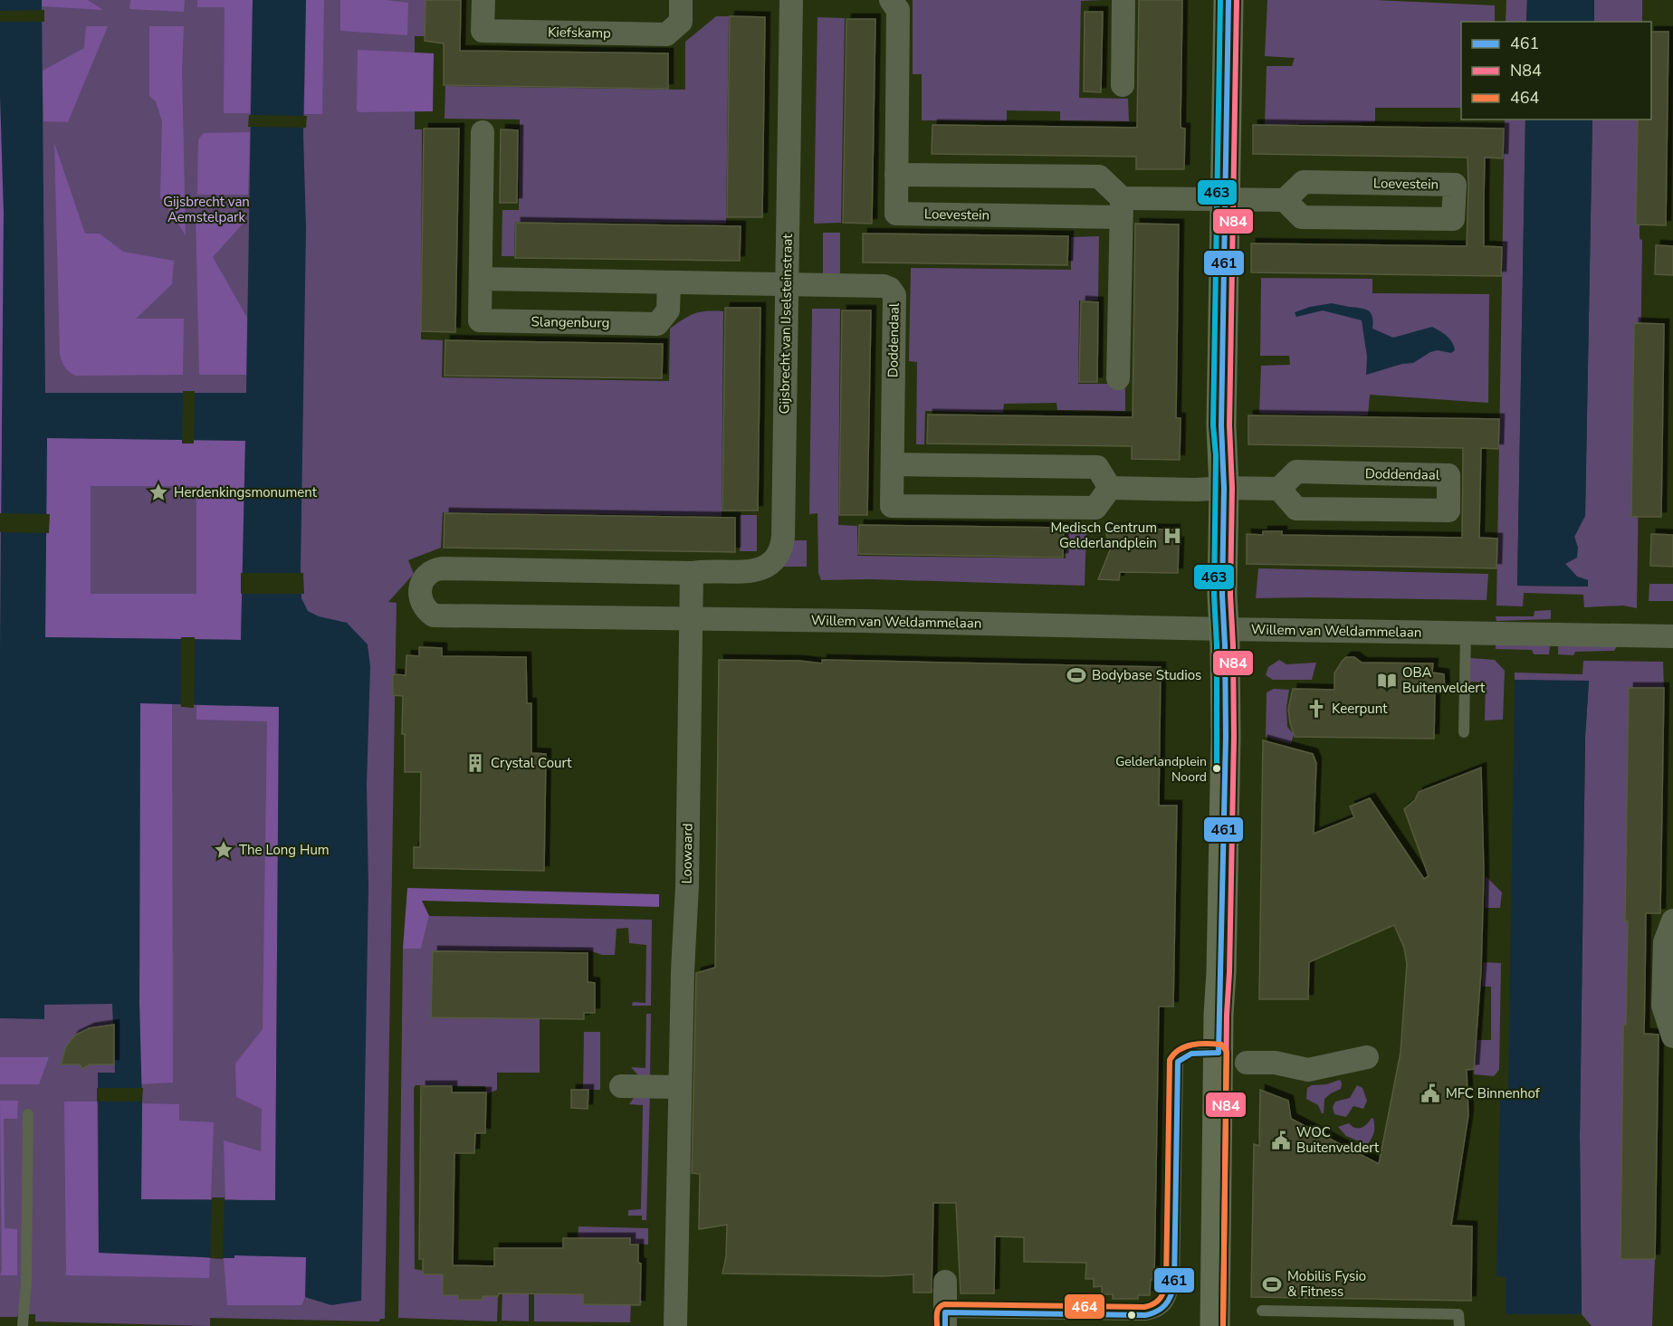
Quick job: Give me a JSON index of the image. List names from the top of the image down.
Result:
{
  "streets": {
    "street": [
      "Kiefskamp",
      "Loevestein",
      "Slangenburg",
      "Gijsbrecht van IJselsteinstraat",
      "Doddendaal",
      "Willem van Weldammelaan",
      "Loowaard"
    ]
  },
  "crossings": [
    ["Gijsbrecht van IJselsteinstraat", "Doddendaal"],
    ["Gijsbrecht van IJselsteinstraat", "Willem van Weldammelaan"],
    ["Gijsbrecht van IJselsteinstraat", "Loowaard"],
    ["Willem van Weldammelaan", "Loowaard"]
  ],
  "parks": ["Gijsbrecht van Aemstelpark"],
  "places": {
    "place": ["Herdenkingsmonument", "The Long Hum"],
    "hospital": ["Medisch Centrum Gelderlandplein"],
    "sports": ["Bodybase Studios", "Mobilis Fysio & Fitness"],
    "library": ["OBA Buitenveldert"],
    "church": ["Keerpunt"],
    "building": ["Crystal Court"],
    "other": ["Gelderlandplein Noord"],
    "public building": ["MFC Binnenhof", "WOC Buitenveldert"]
  },
  "lines": [
    "transit line 461",
    "transit line N84",
    "transit line 463",
    "transit line 464"
  ],
  "legend": ["461", "N84", "464"]
}
